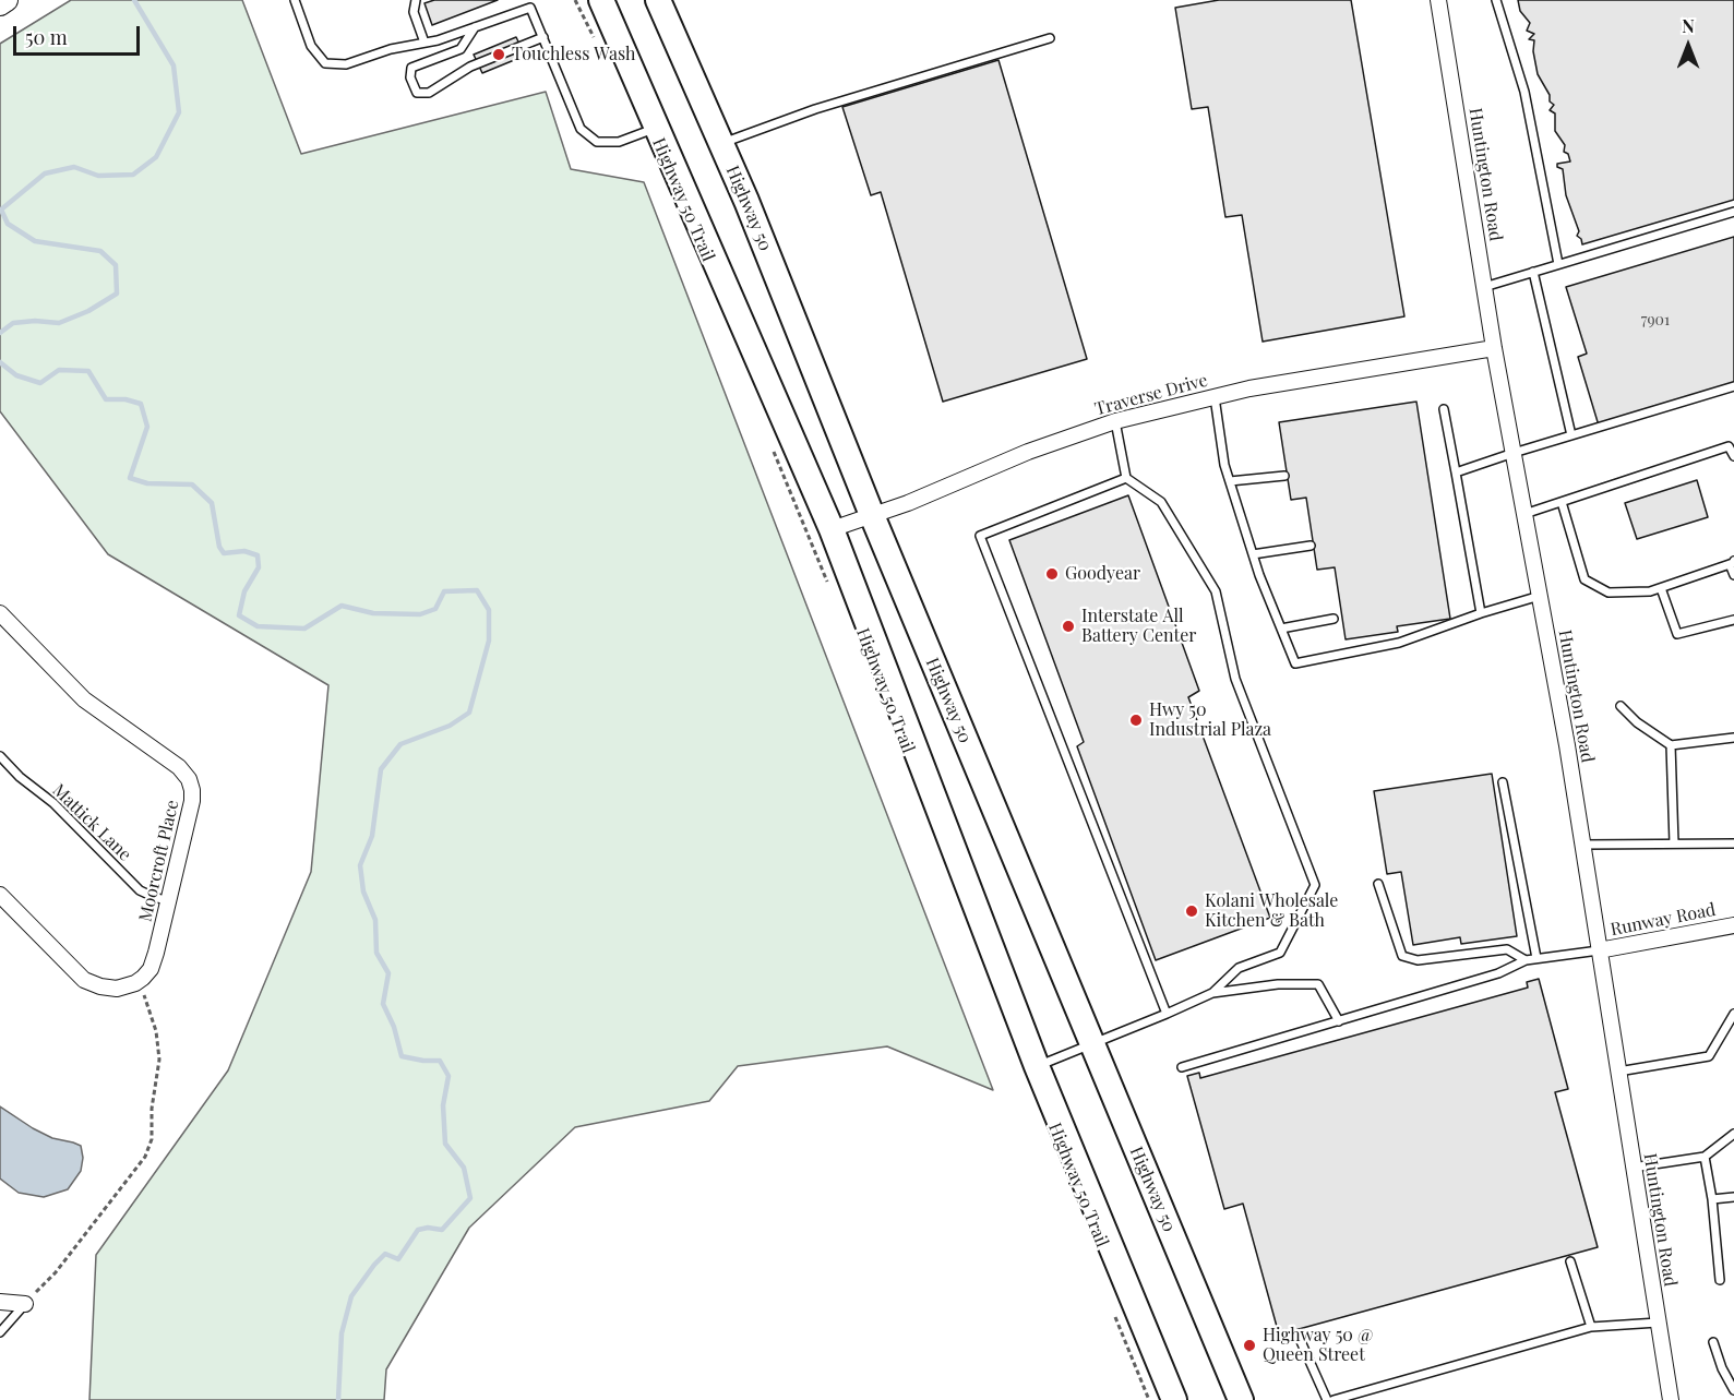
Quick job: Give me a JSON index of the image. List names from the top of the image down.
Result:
{
  "streets": {
    "main road": ["Highway 50"],
    "street": [
      "Huntington Road",
      "Traverse Drive",
      "Moorcroft Place",
      "Runway Road"
    ],
    "lane": ["Mattick Lane"]
  },
  "crossings": [
    ["Huntington Road", "Traverse Drive"],
    ["Huntington Road", "Runway Road"],
    ["Highway 50", "Traverse Drive"],
    ["Mattick Lane", "Moorcroft Place"]
  ],
  "places": [
    "Touchless Wash",
    "Goodyear",
    "Interstate All Battery Center",
    "Hwy 50 Industrial Plaza",
    "Kolani Wholesale Kitchen & Bath",
    "Highway 50 @ Queen Street"
  ],
  "house_numbers": ["7901"],
  "scale_bar": "50 m",
  "north": "top"
}
